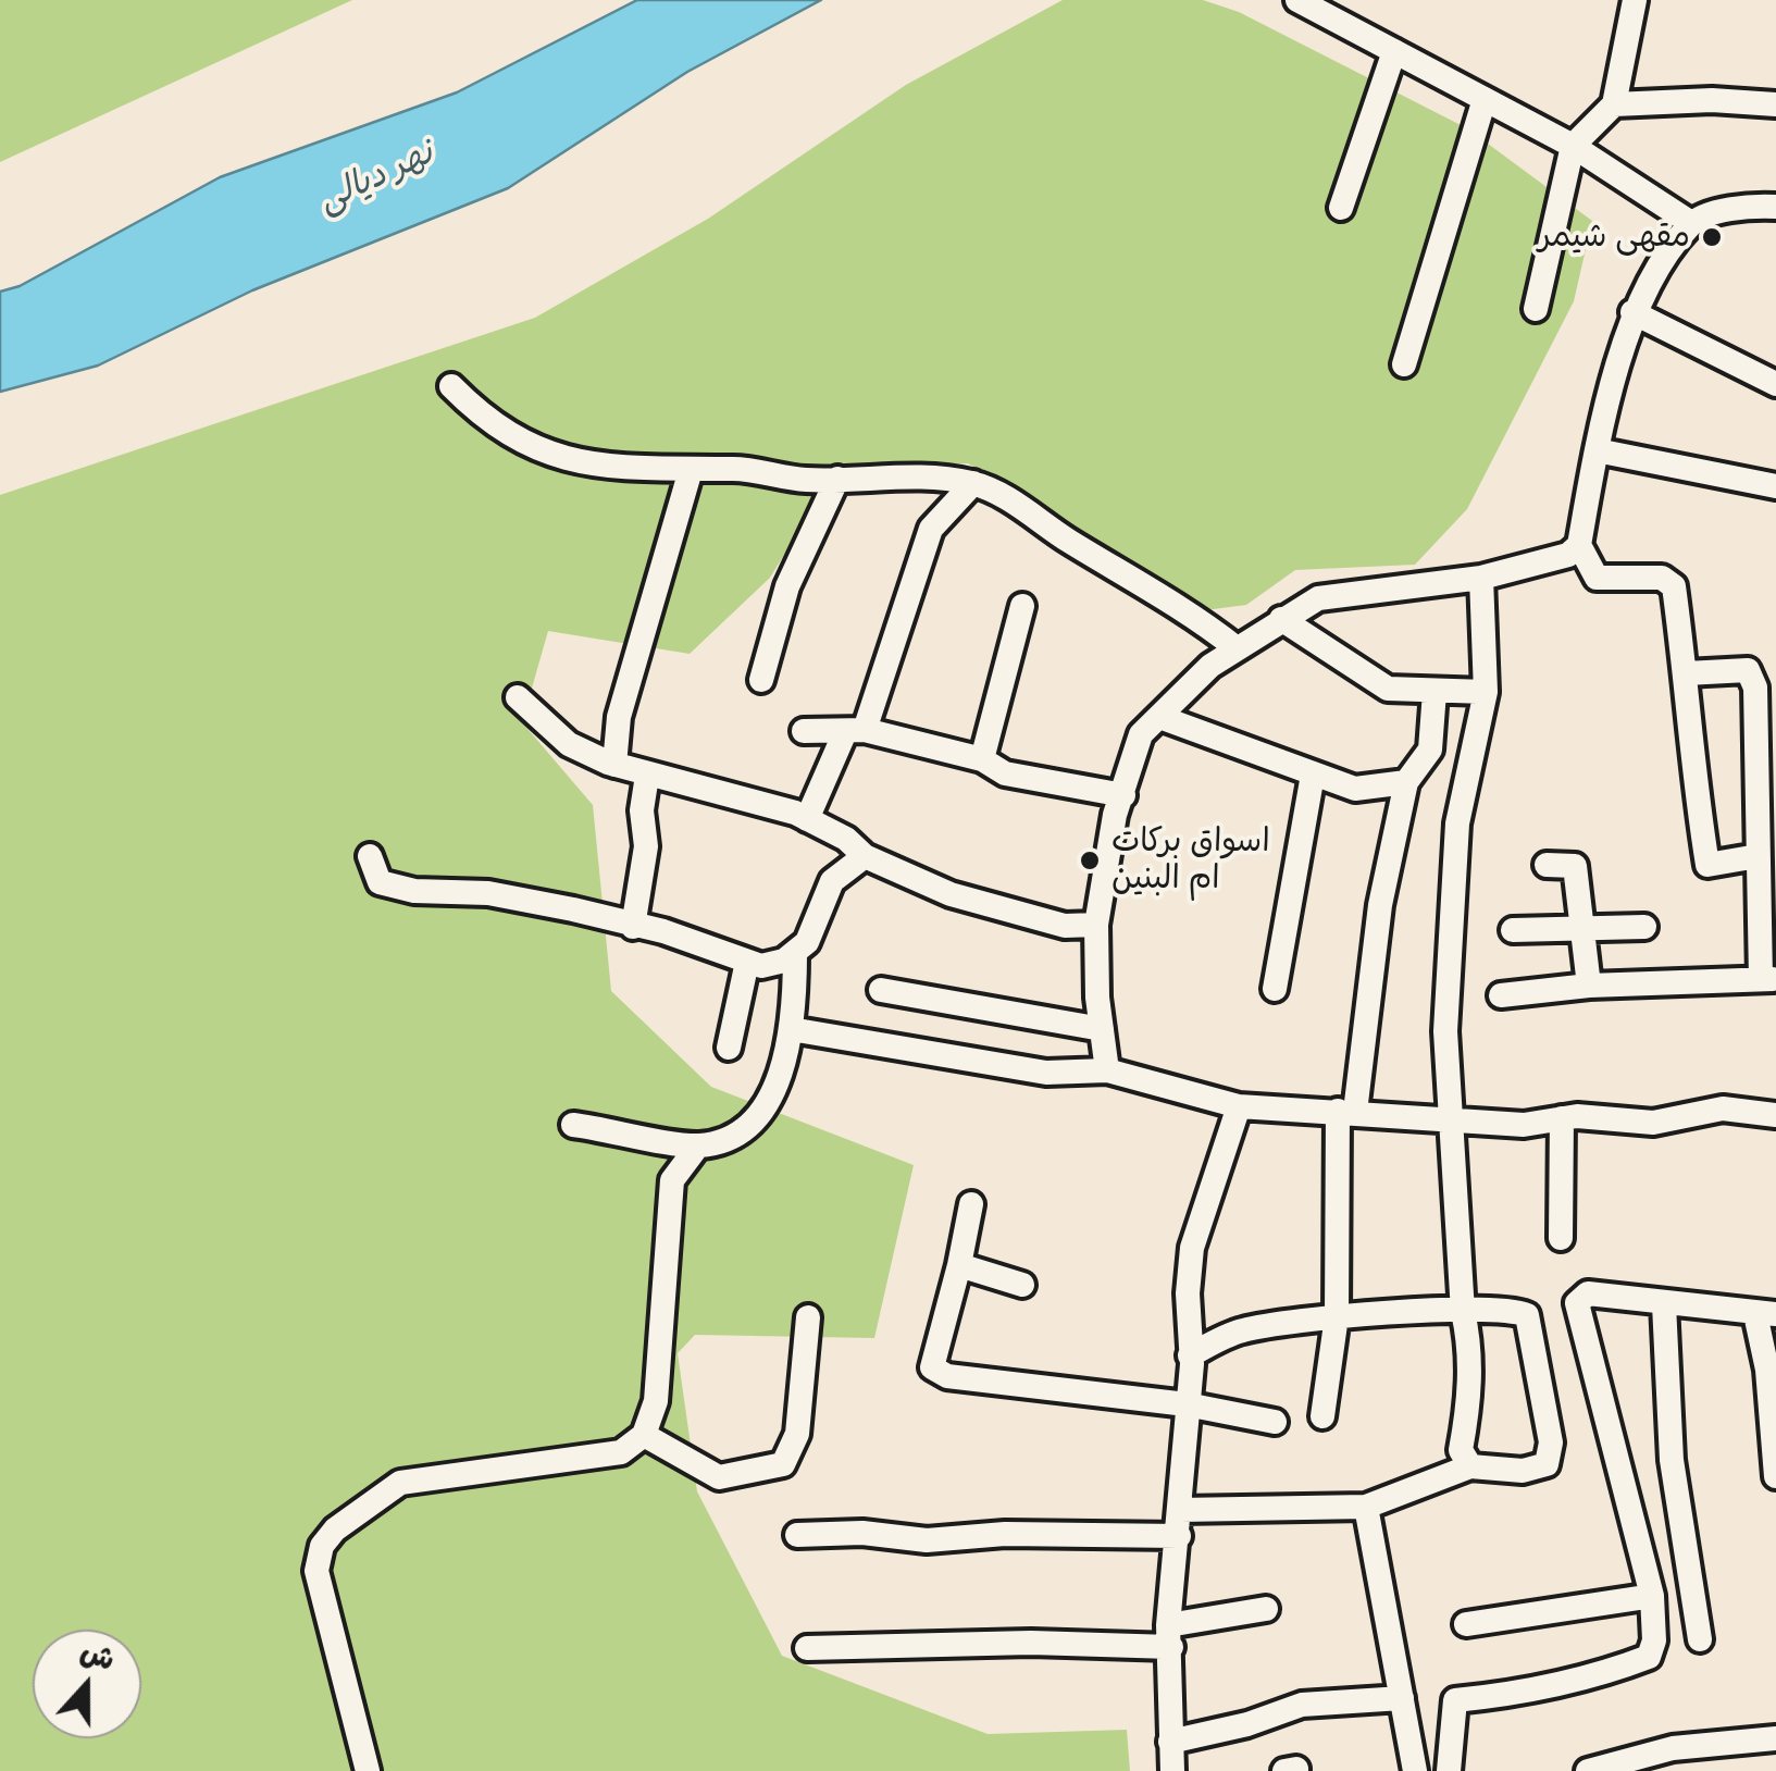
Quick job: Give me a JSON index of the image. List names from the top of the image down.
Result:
{
  "water": ["نهر ديالى"],
  "places": ["مقهى شيمر", "اسواق بركات ام البنين"],
  "north": "top"
}
